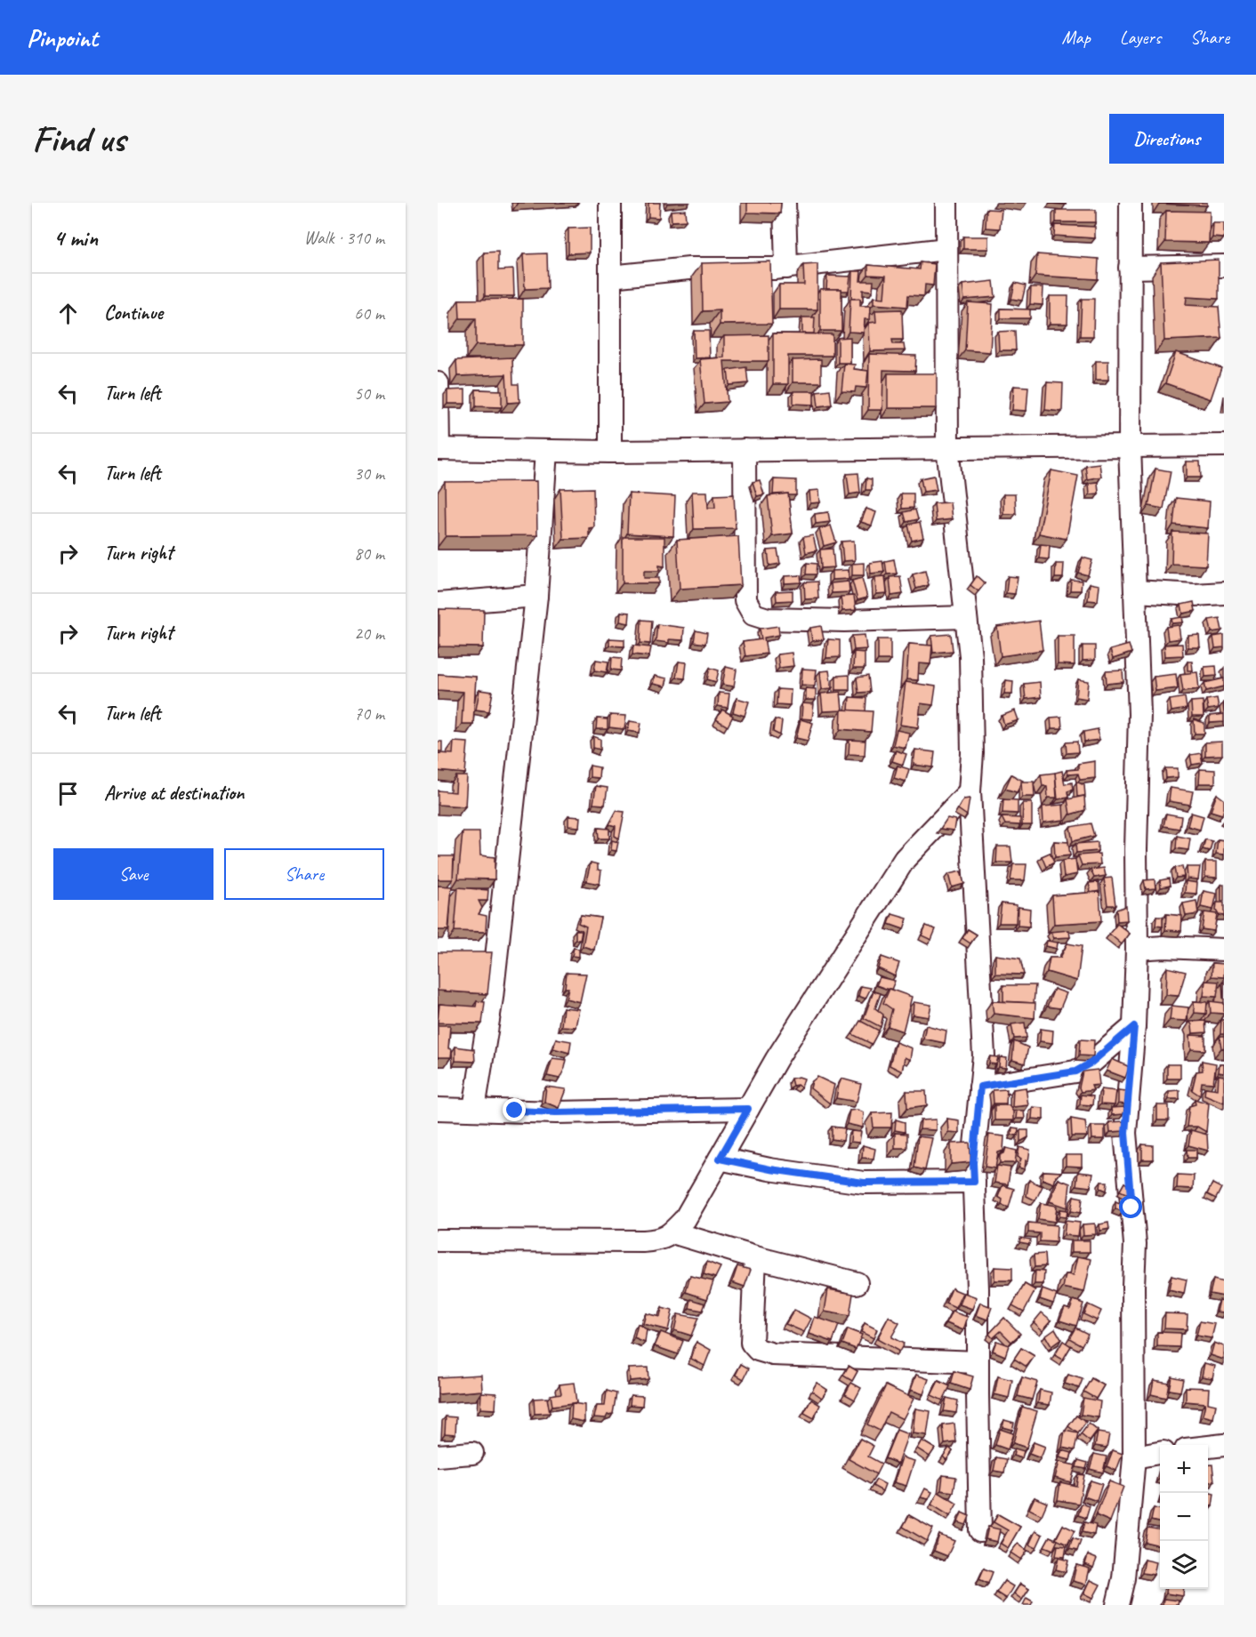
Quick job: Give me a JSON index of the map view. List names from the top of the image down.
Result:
{
  "page": {
    "header": "Pinpoint",
    "nav": ["Map", "Layers", "Share"],
    "buttons": [
      "Directions",
      ["Save", "Share"]
    ],
    "title": "Find us",
    "heading": ["4 min", "Walk · 310 m"],
    "list": [
      ["Continue", "60 m"],
      ["Turn left", "50 m"],
      ["Turn left", "30 m"],
      ["Turn right", "80 m"],
      ["Turn right", "20 m"],
      ["Turn left", "70 m"],
      "Arrive at destination"
    ],
    "map_buttons": ["+", "−"]
  }
}
